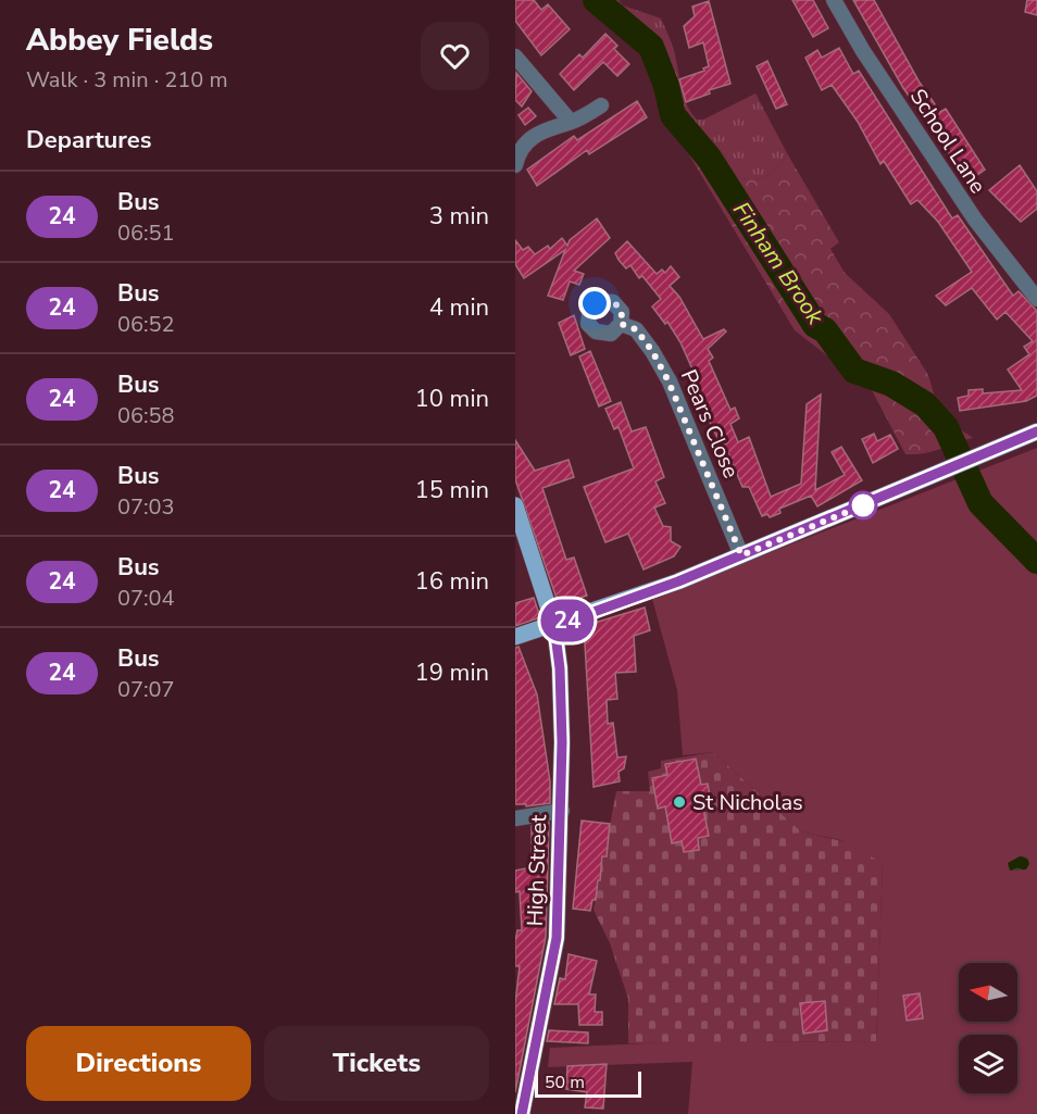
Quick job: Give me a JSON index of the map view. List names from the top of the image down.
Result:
{
  "streets": {
    "street": ["School Lane", "Pears Close", "High Street"]
  },
  "water": ["Finham Brook"],
  "places": ["St Nicholas"],
  "lines": ["bus line 24"],
  "scale_bar": "50 m",
  "north": "left",
  "page": {
    "heading": [
      ["Abbey Fields", "Walk · 3 min · 210 m"],
      "Departures"
    ],
    "on_map": "24",
    "list": [
      {
        "mark": "24",
        "name": "Bus",
        "note": "06:51",
        "value": "3 min"
      },
      {
        "mark": "24",
        "name": "Bus",
        "note": "06:52",
        "value": "4 min"
      },
      {
        "mark": "24",
        "name": "Bus",
        "note": "06:58",
        "value": "10 min"
      },
      {
        "mark": "24",
        "name": "Bus",
        "note": "07:03",
        "value": "15 min"
      },
      {
        "mark": "24",
        "name": "Bus",
        "note": "07:04",
        "value": "16 min"
      },
      {
        "mark": "24",
        "name": "Bus",
        "note": "07:07",
        "value": "19 min"
      }
    ],
    "buttons": ["Directions", "Tickets"],
    "scale": "50 m"
  }
}
